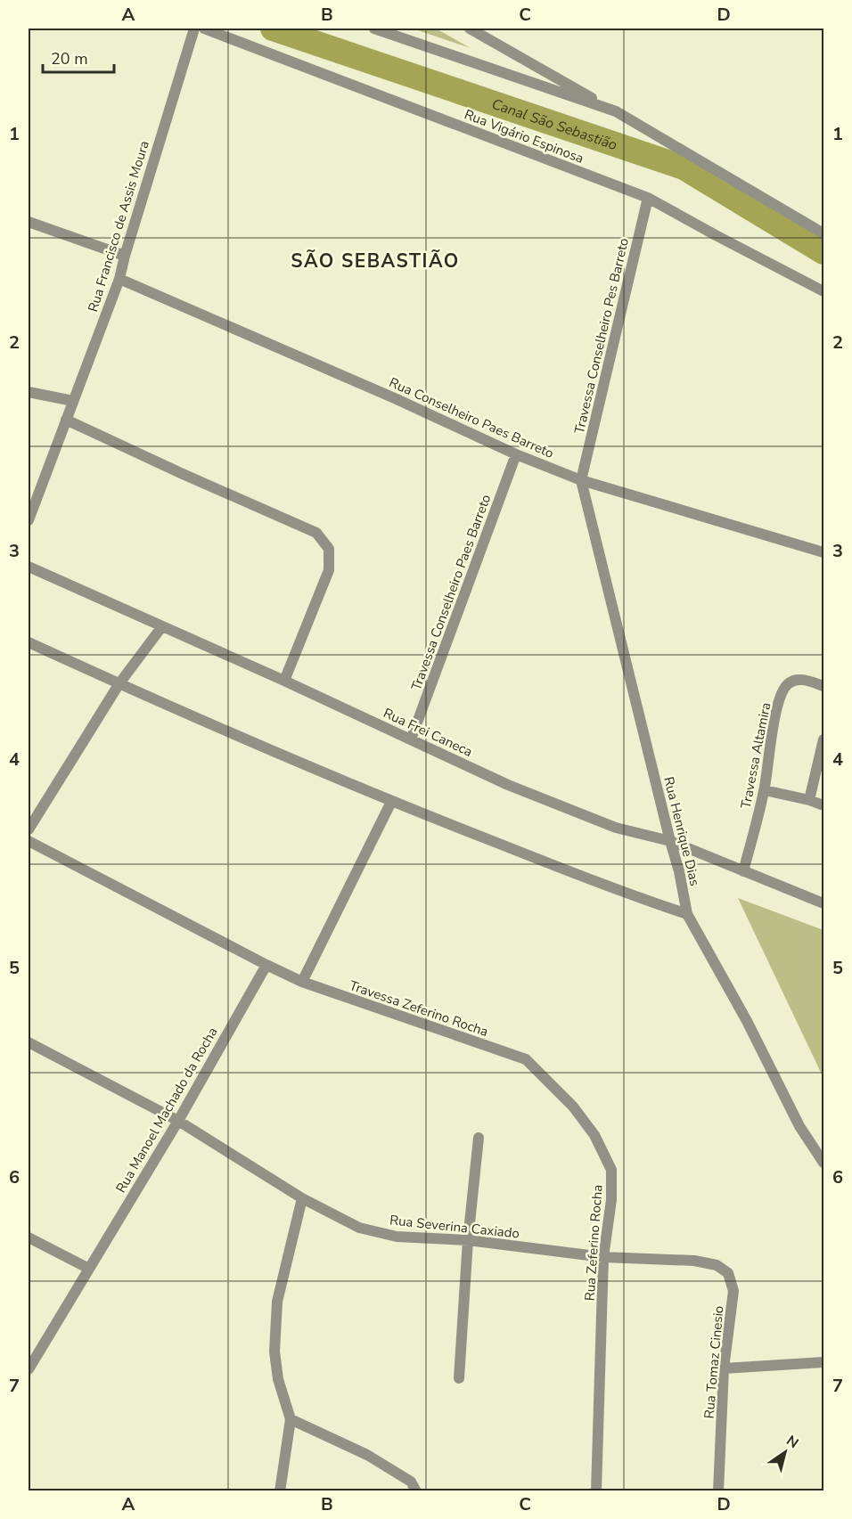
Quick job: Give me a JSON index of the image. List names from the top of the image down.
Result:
{
  "streets": {
    "street": [
      "Rua Vigário Espinosa",
      "Rua Francisco de Assis Moura",
      "Travessa Conselheiro Pes Barreto",
      "Rua Conselheiro Paes Barreto",
      "Travessa Conselheiro Paes Barreto",
      "Rua Frei Caneca",
      "Travessa Altamira",
      "Rua Henrique Dias",
      "Travessa Zeferino Rocha",
      "Rua Manoel Machado da Rocha",
      "Rua Severina Caxiado",
      "Rua Zeferino Rocha",
      "Rua Tomaz Cinesio"
    ]
  },
  "crossings": [
    ["Rua Vigário Espinosa", "Travessa Conselheiro Pes Barreto"],
    ["Rua Francisco de Assis Moura", "Rua Conselheiro Paes Barreto"],
    ["Travessa Conselheiro Pes Barreto", "Rua Conselheiro Paes Barreto"],
    ["Travessa Conselheiro Pes Barreto", "Rua Henrique Dias"],
    ["Rua Conselheiro Paes Barreto", "Travessa Conselheiro Paes Barreto"],
    ["Rua Conselheiro Paes Barreto", "Rua Henrique Dias"],
    ["Travessa Conselheiro Paes Barreto", "Rua Frei Caneca"],
    ["Rua Frei Caneca", "Travessa Altamira"],
    ["Rua Frei Caneca", "Rua Henrique Dias"],
    ["Travessa Zeferino Rocha", "Rua Manoel Machado da Rocha"],
    ["Travessa Zeferino Rocha", "Rua Zeferino Rocha"],
    ["Rua Manoel Machado da Rocha", "Rua Severina Caxiado"],
    ["Rua Severina Caxiado", "Rua Zeferino Rocha"],
    ["Rua Severina Caxiado", "Rua Tomaz Cinesio"]
  ],
  "districts": ["SÃO SEBASTIÃO"],
  "water": ["Canal São Sebastião"],
  "scale_bar": "20 m",
  "north": "top right",
  "grid": {
    "columns": [
      "A",
      "B",
      "C",
      "D"
    ],
    "rows": [
      "1",
      "2",
      "3",
      "4",
      "5",
      "6",
      "7"
    ]
  }
}
